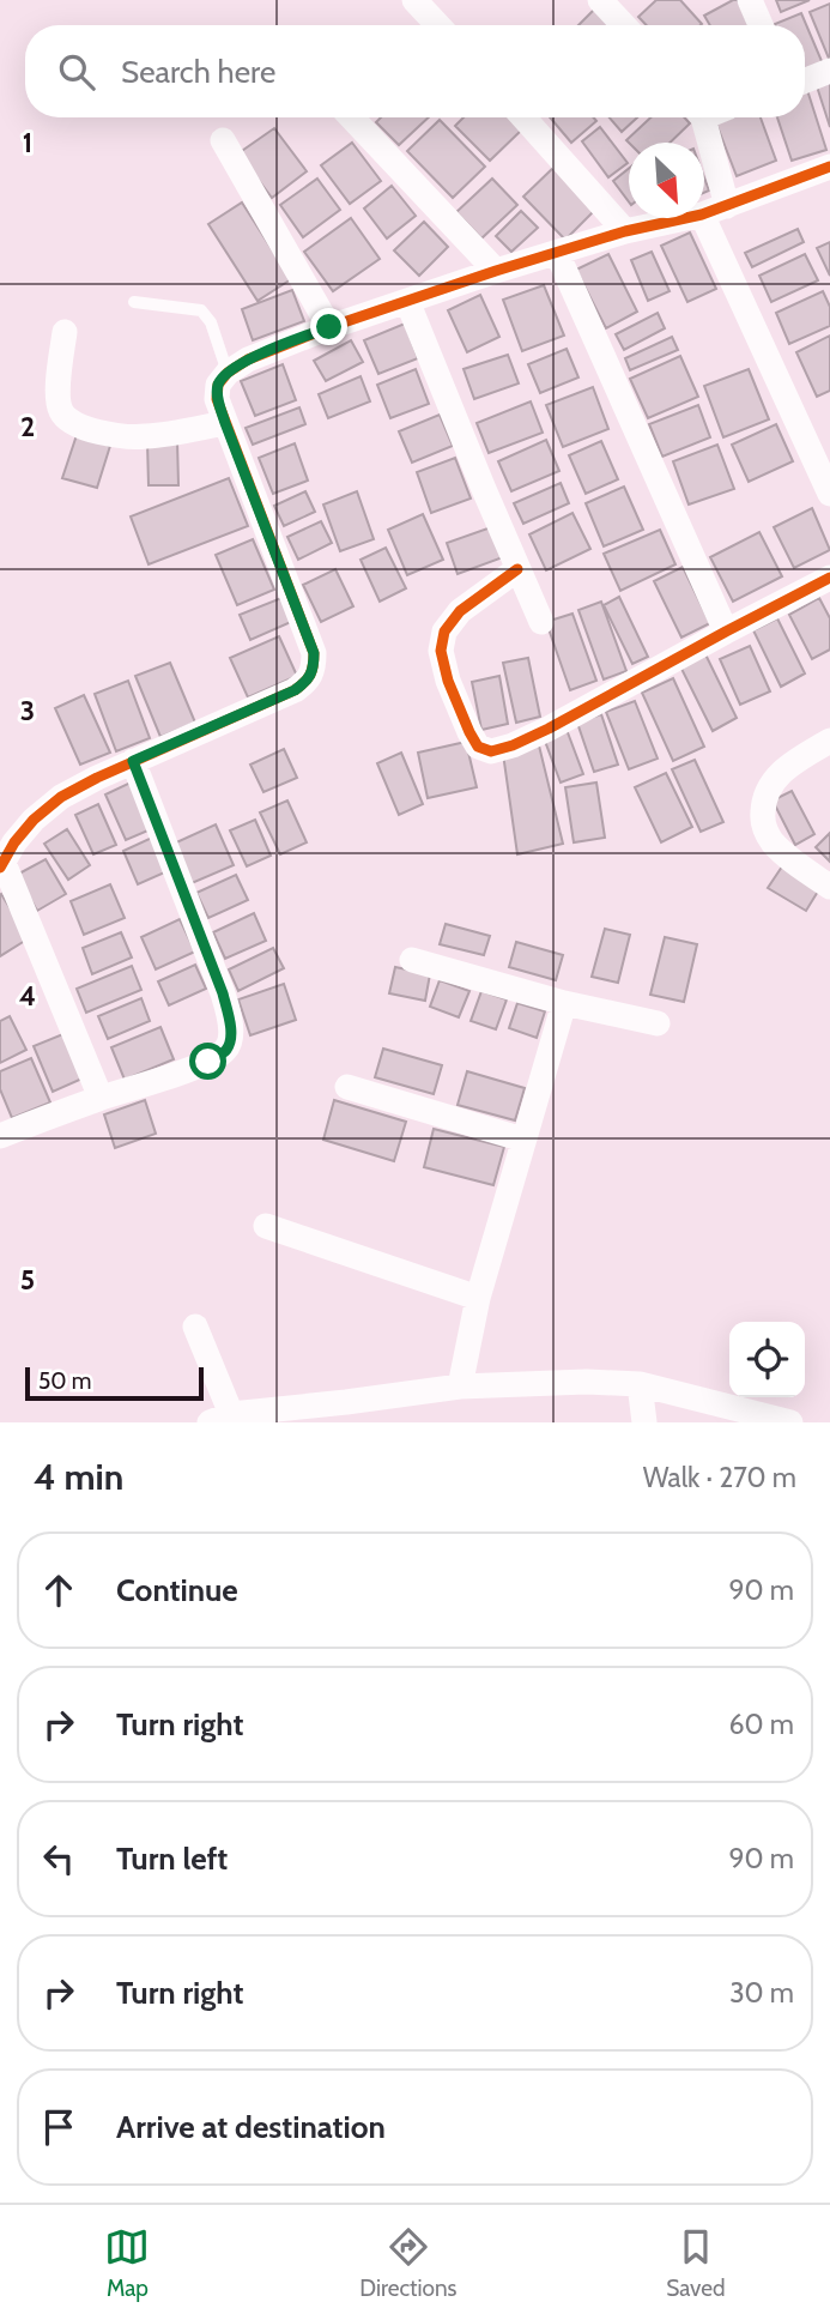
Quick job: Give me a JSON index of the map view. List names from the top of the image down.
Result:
{
  "scale_bar": "50 m",
  "north": "bottom right",
  "page": {
    "search": "Search here",
    "scale": "50 m",
    "heading": ["4 min", "Walk · 270 m"],
    "list": [
      ["Continue", "90 m"],
      ["Turn right", "60 m"],
      ["Turn left", "90 m"],
      ["Turn right", "30 m"],
      "Arrive at destination"
    ],
    "nav": ["Map", "Directions", "Saved"]
  },
  "grid": {
    "rows": [
      "1",
      "2",
      "3",
      "4",
      "5"
    ]
  }
}
